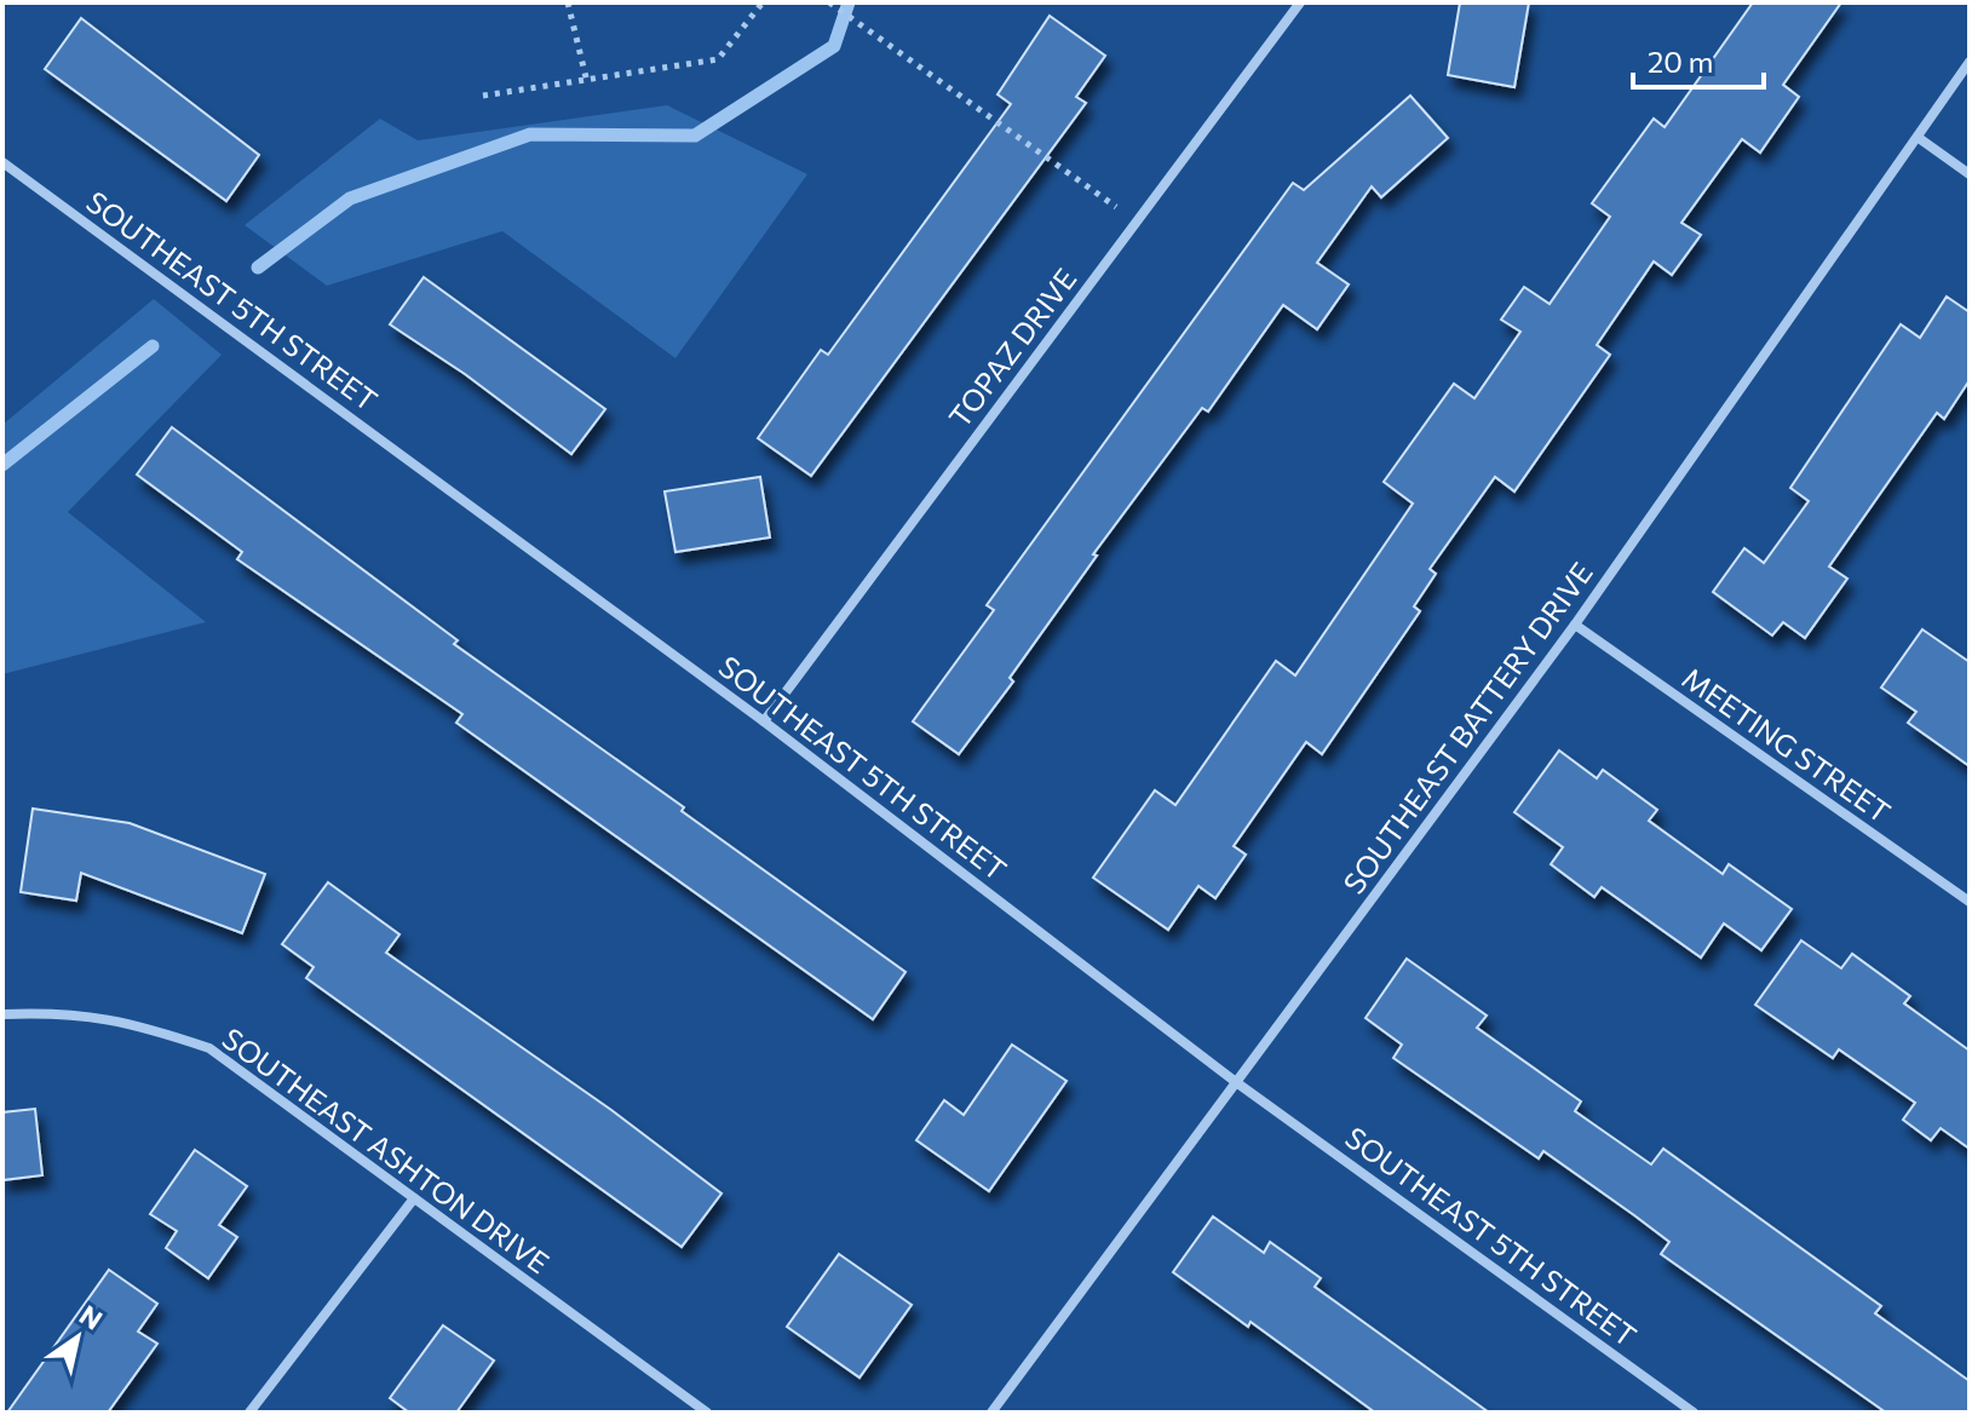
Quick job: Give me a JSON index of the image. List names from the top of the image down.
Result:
{
  "streets": {
    "street": [
      "SOUTHEAST 5TH STREET",
      "TOPAZ DRIVE",
      "SOUTHEAST BATTERY DRIVE",
      "MEETING STREET",
      "SOUTHEAST ASHTON DRIVE"
    ]
  },
  "crossings": [
    ["SOUTHEAST 5TH STREET", "TOPAZ DRIVE"],
    ["SOUTHEAST 5TH STREET", "SOUTHEAST BATTERY DRIVE"],
    ["SOUTHEAST BATTERY DRIVE", "MEETING STREET"]
  ],
  "scale_bar": "20 m",
  "north": "top right"
}
